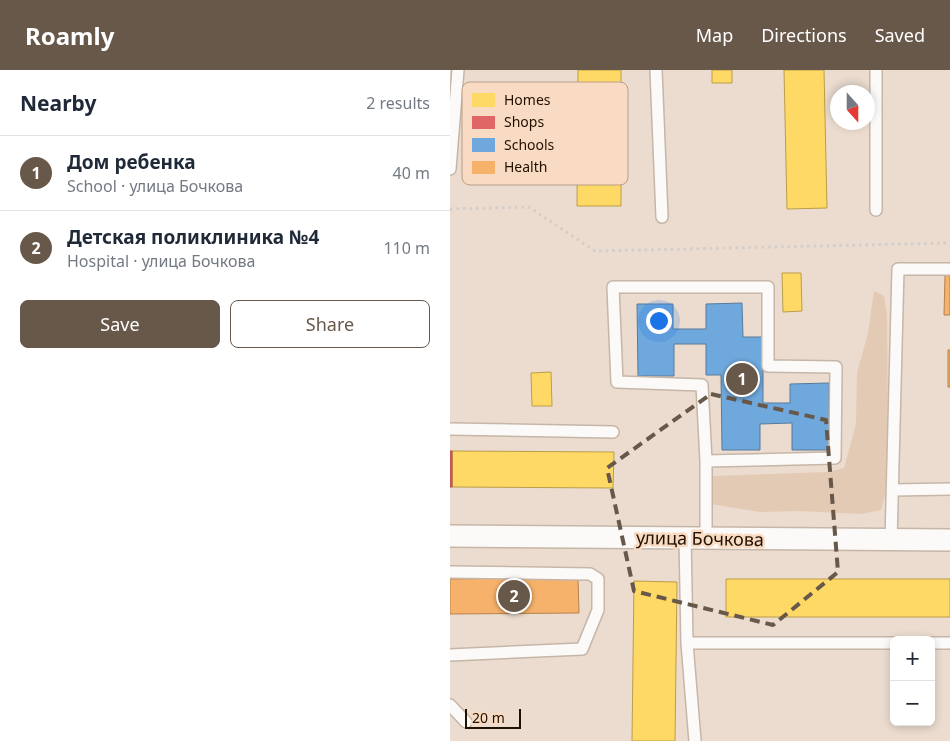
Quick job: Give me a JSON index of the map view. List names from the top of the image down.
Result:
{
  "streets": {
    "street": ["улица Бочкова"]
  },
  "legend": [
    "Homes",
    "Shops",
    "Schools",
    "Health"
  ],
  "scale_bar": "20 m",
  "north": "bottom",
  "page": {
    "header": "Roamly",
    "nav": ["Map", "Directions", "Saved"],
    "heading": ["Nearby", "2 results"],
    "list": [
      {
        "mark": "1",
        "name": "Дом ребенка",
        "note": "School · улица Бочкова",
        "value": "40 m"
      },
      {
        "mark": "2",
        "name": "Детская поликлиника №4",
        "note": "Hospital · улица Бочкова",
        "value": "110 m"
      }
    ],
    "buttons": ["Save", "Share"],
    "pins": ["1", "2"],
    "map_buttons": ["+", "−"],
    "scale": "20 m"
  }
}
